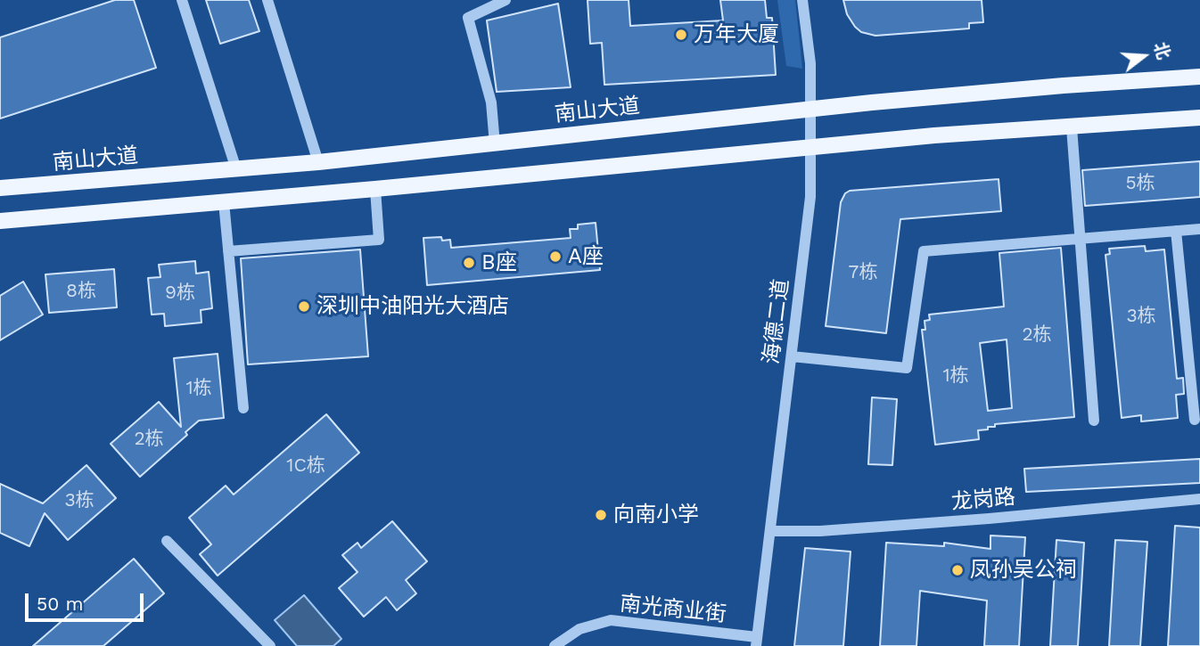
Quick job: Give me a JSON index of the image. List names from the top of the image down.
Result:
{
  "streets": {
    "main road": ["南山大道"],
    "street": ["海德二道", "龙岗路", "南光商业街"]
  },
  "crossings": [
    ["南山大道", "海德二道"],
    ["海德二道", "龙岗路"],
    ["海德二道", "南光商业街"]
  ],
  "places": [
    "万年大厦",
    "A座",
    "B座",
    "深圳中油阳光大酒店",
    "向南小学",
    "凤孙吴公祠"
  ],
  "house_numbers": [
    "5栋",
    "7栋",
    "8栋",
    "9栋",
    "3栋",
    "2栋",
    "1栋",
    "1栋",
    "2栋",
    "1C栋",
    "3栋"
  ],
  "scale_bar": "50 m",
  "north": "right"
}
